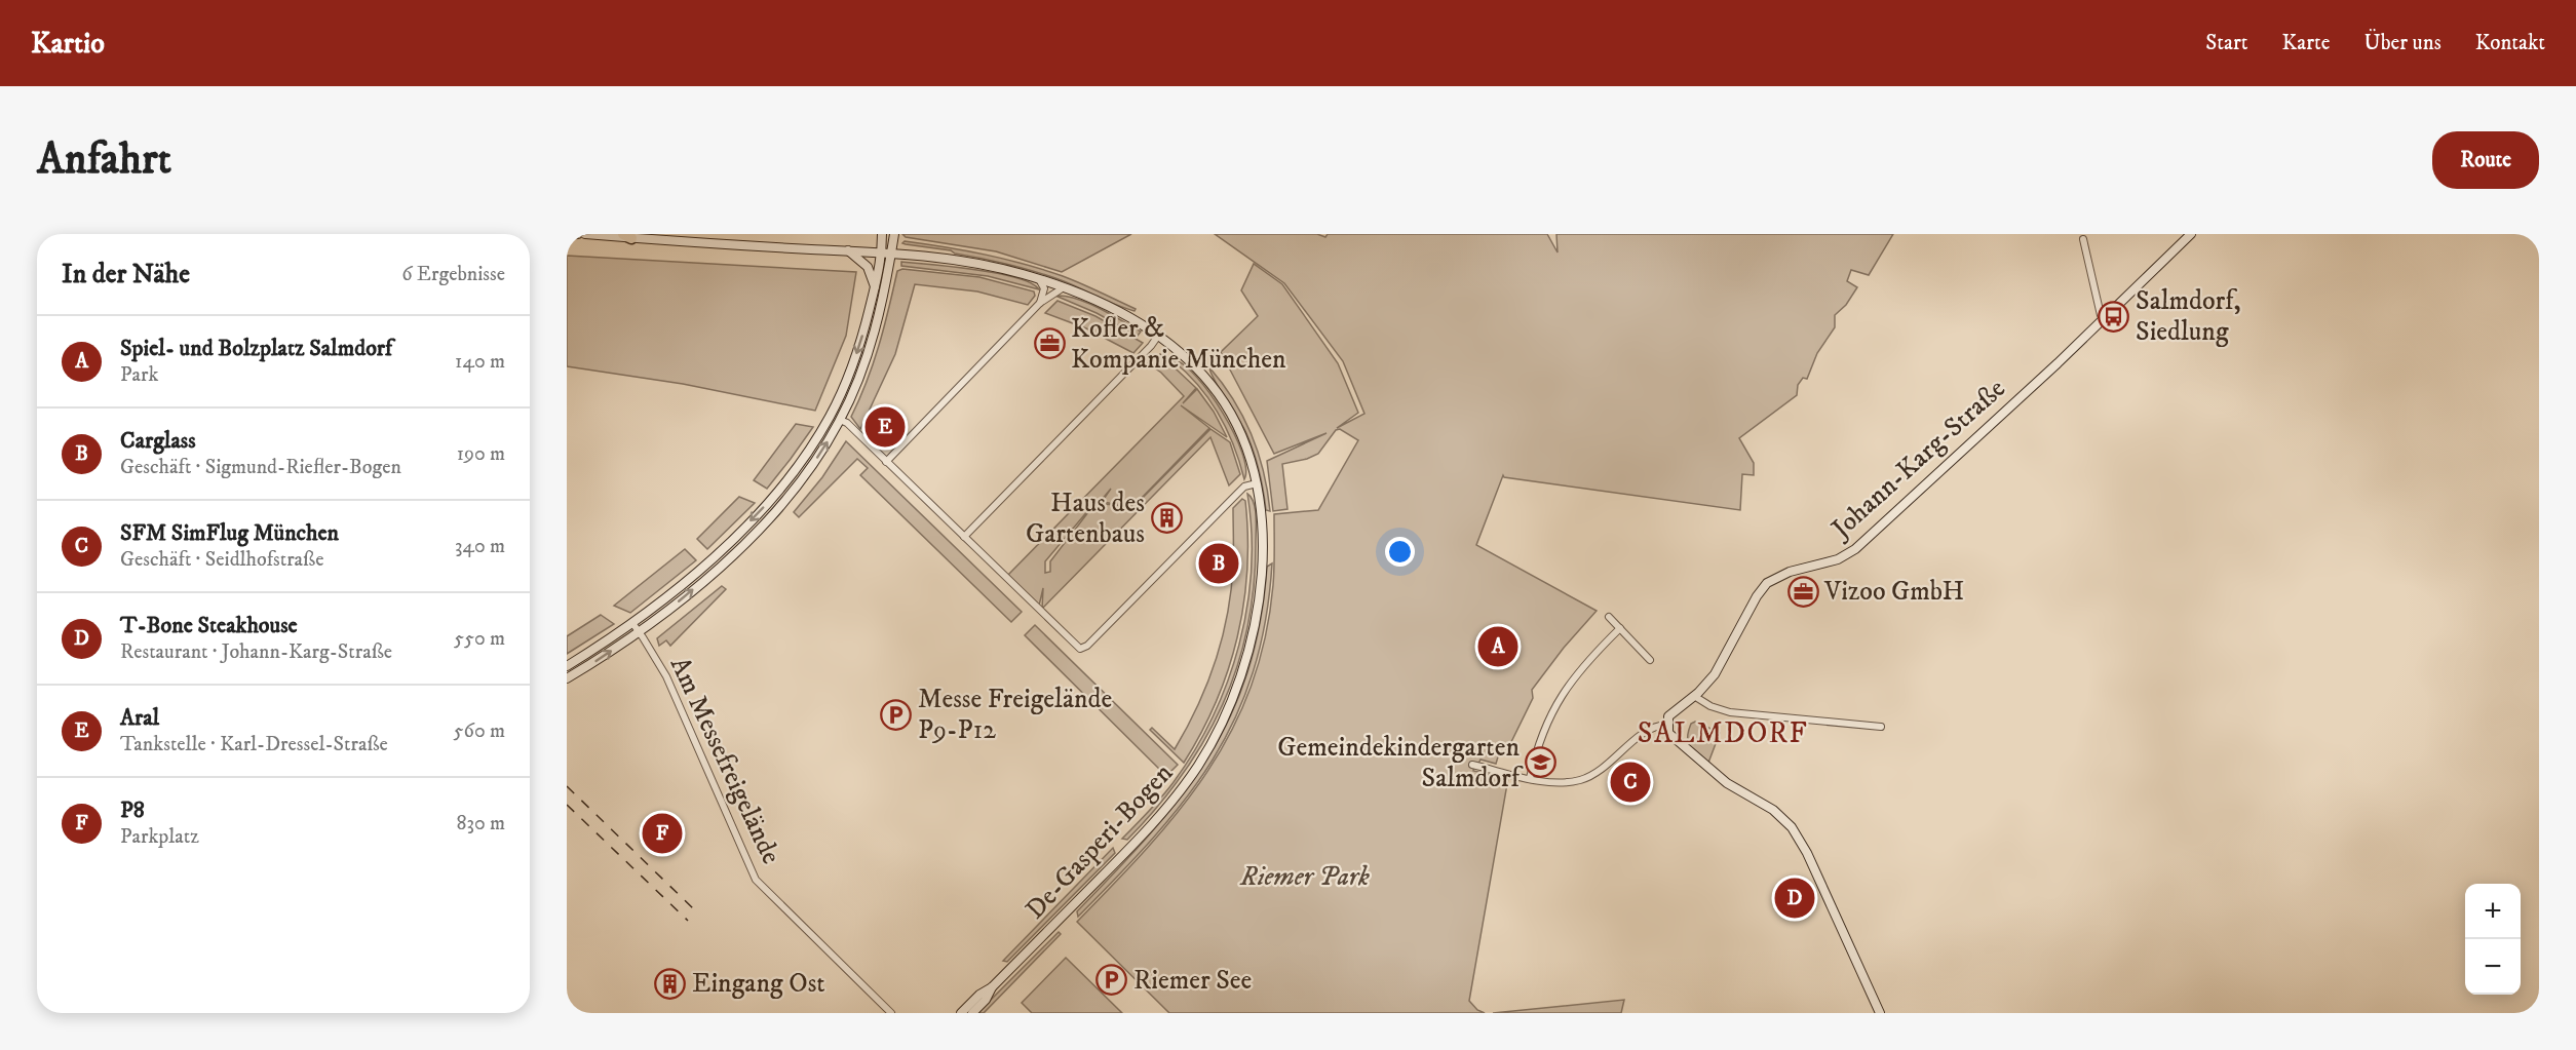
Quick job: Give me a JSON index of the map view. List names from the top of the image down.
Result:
{
  "streets": {
    "main road": ["Johann-Karg-Straße", "De-Gasperi-Bogen"],
    "street": ["Am Messefreigelände"]
  },
  "districts": ["SALMDORF"],
  "parks": ["Riemer Park"],
  "places": {
    "bus stop": ["Salmdorf, Siedlung"],
    "office": ["Kofler & Kompanie München", "Vizoo GmbH"],
    "building": ["Haus des Gartenbaus", "Eingang Ost"],
    "parking": ["Messe Freigelände P9-P12", "Riemer See"],
    "school or university": ["Gemeindekindergarten Salmdorf"]
  },
  "page": {
    "header": "Kartio",
    "nav": [
      "Start",
      "Karte",
      "Über uns",
      "Kontakt"
    ],
    "buttons": "Route",
    "title": "Anfahrt",
    "heading": ["In der Nähe", "6 Ergebnisse"],
    "list": [
      {
        "mark": "A",
        "name": "Spiel- und Bolzplatz Salmdorf",
        "note": "Park",
        "value": "140 m"
      },
      {
        "mark": "B",
        "name": "Carglass",
        "note": "Geschäft · Sigmund-Riefler-Bogen",
        "value": "190 m"
      },
      {
        "mark": "C",
        "name": "SFM SimFlug München",
        "note": "Geschäft · Seidlhofstraße",
        "value": "340 m"
      },
      {
        "mark": "D",
        "name": "T-Bone Steakhouse",
        "note": "Restaurant · Johann-Karg-Straße",
        "value": "550 m"
      },
      {
        "mark": "E",
        "name": "Aral",
        "note": "Tankstelle · Karl-Dressel-Straße",
        "value": "560 m"
      },
      {
        "mark": "F",
        "name": "P8",
        "note": "Parkplatz",
        "value": "830 m"
      }
    ],
    "pins": [
      "E",
      "B",
      "A",
      "C",
      "F",
      "D"
    ],
    "map_buttons": ["+", "−"]
  }
}
